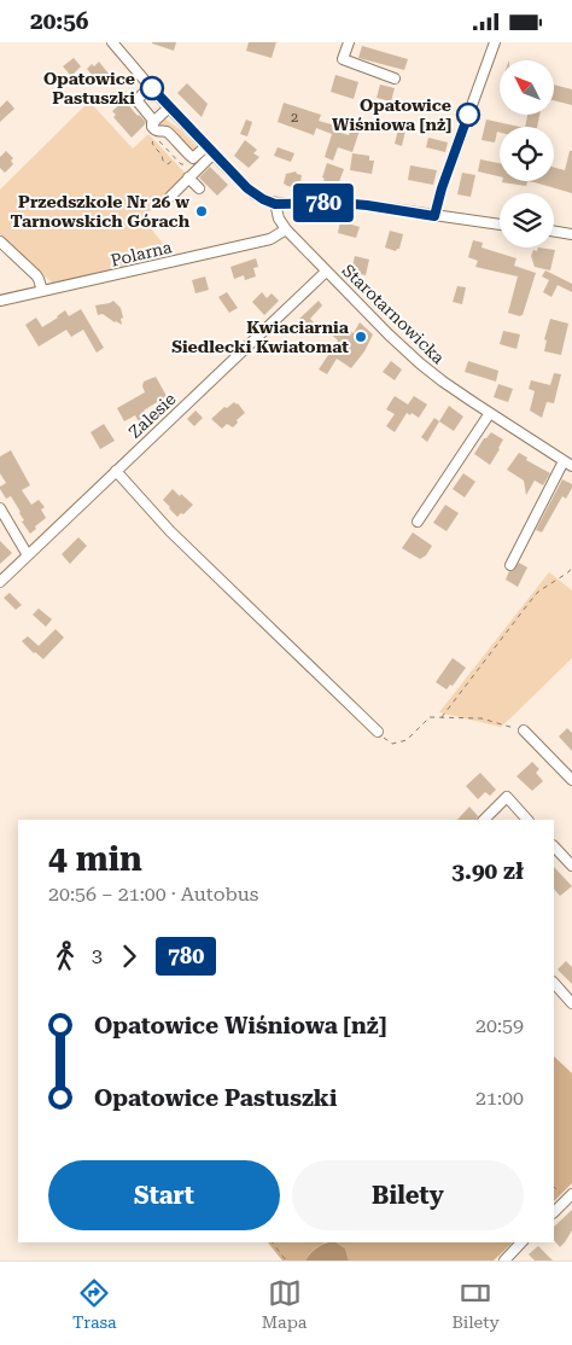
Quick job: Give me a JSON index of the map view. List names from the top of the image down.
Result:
{
  "streets": {
    "street": ["Polarna", "Starotarnowicka", "Zalesie"]
  },
  "crossings": [
    ["Polarna", "Starotarnowicka"],
    ["Starotarnowicka", "Zalesie"]
  ],
  "places": [
    "Opatowice Pastuszki",
    "Opatowice Wiśniowa [nż]",
    "Przedszkole Nr 26 w Tarnowskich Górach",
    "Kwiaciarnia Siedlecki Kwiatomat"
  ],
  "lines": ["bus line 780"],
  "house_numbers": ["2"],
  "north": "top left",
  "page": {
    "status": "20:56",
    "on_map": "780",
    "heading": ["4 min", "20:56 – 21:00 · Autobus", "3.90 zł"],
    "legs": ["3", "780"],
    "list": [
      {
        "name": "Opatowice Wiśniowa [nż]",
        "value": "20:59"
      },
      {
        "name": "Opatowice Pastuszki",
        "value": "21:00"
      }
    ],
    "buttons": ["Start", "Bilety"],
    "tabs": ["Trasa", "Mapa", "Bilety"]
  }
}
